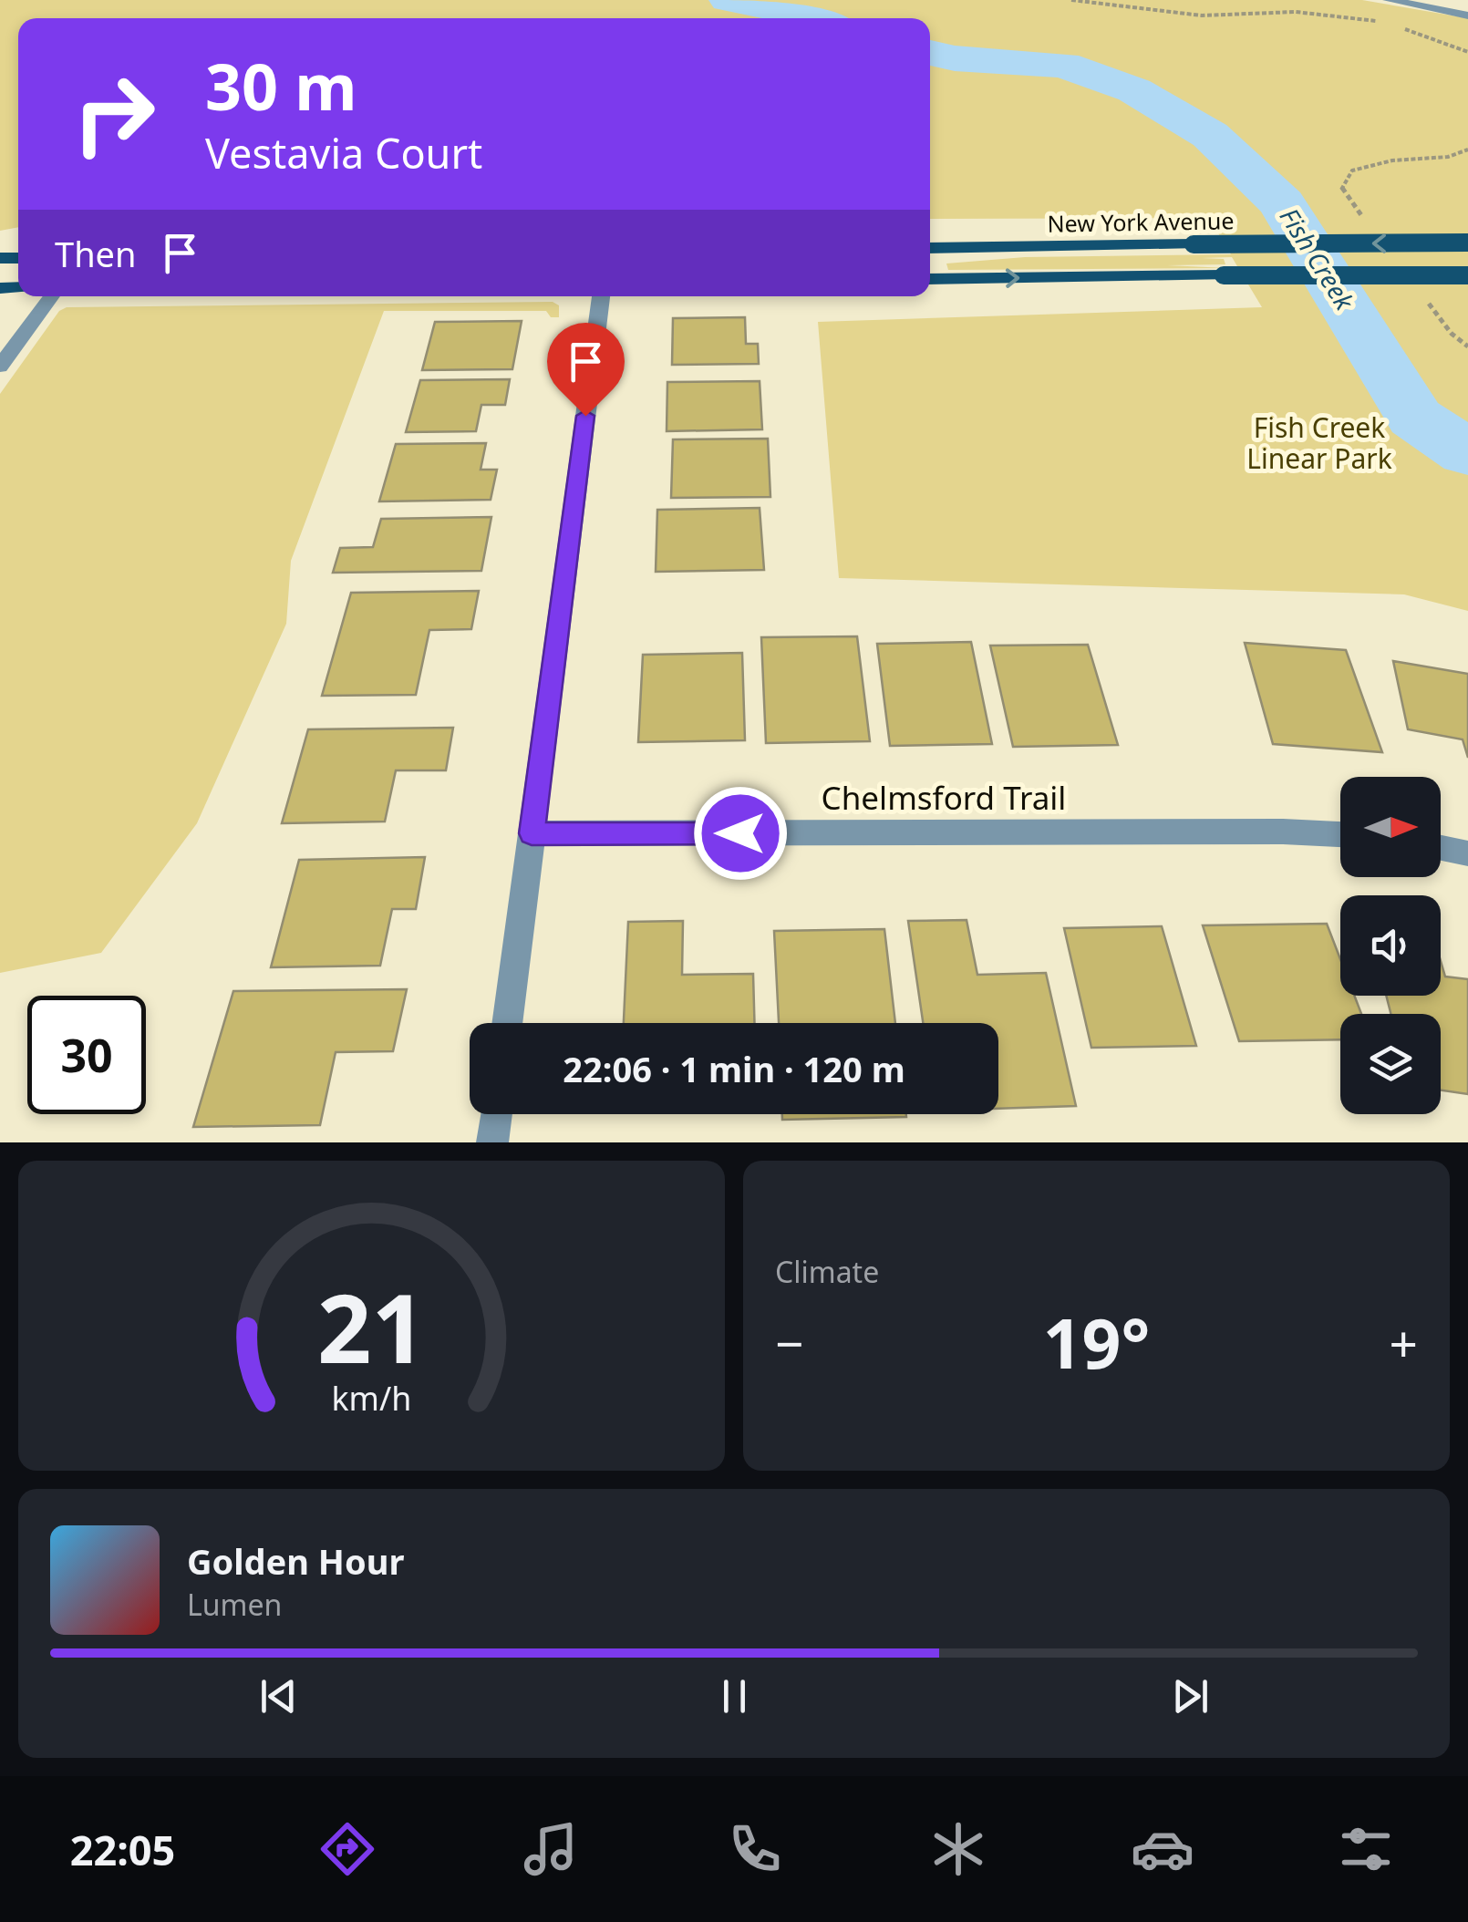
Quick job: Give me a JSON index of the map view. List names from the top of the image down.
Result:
{
  "streets": {
    "main road": ["New York Avenue"],
    "street": ["Chelmsford Trail"]
  },
  "water": ["Fish Creek"],
  "parks": ["Fish Creek Linear Park"],
  "north": "right",
  "page": {
    "turn": ["30 m", "Vestavia Court"],
    "then": "Then",
    "limit": "30",
    "trip": "22:06 · 1 min · 120 m",
    "tile": "Climate",
    "heat": ["−", "19°", "+"],
    "song": ["Golden Hour", "Lumen"],
    "tabs": "22:05",
    "gauge": ["21", "km/h"]
  }
}
